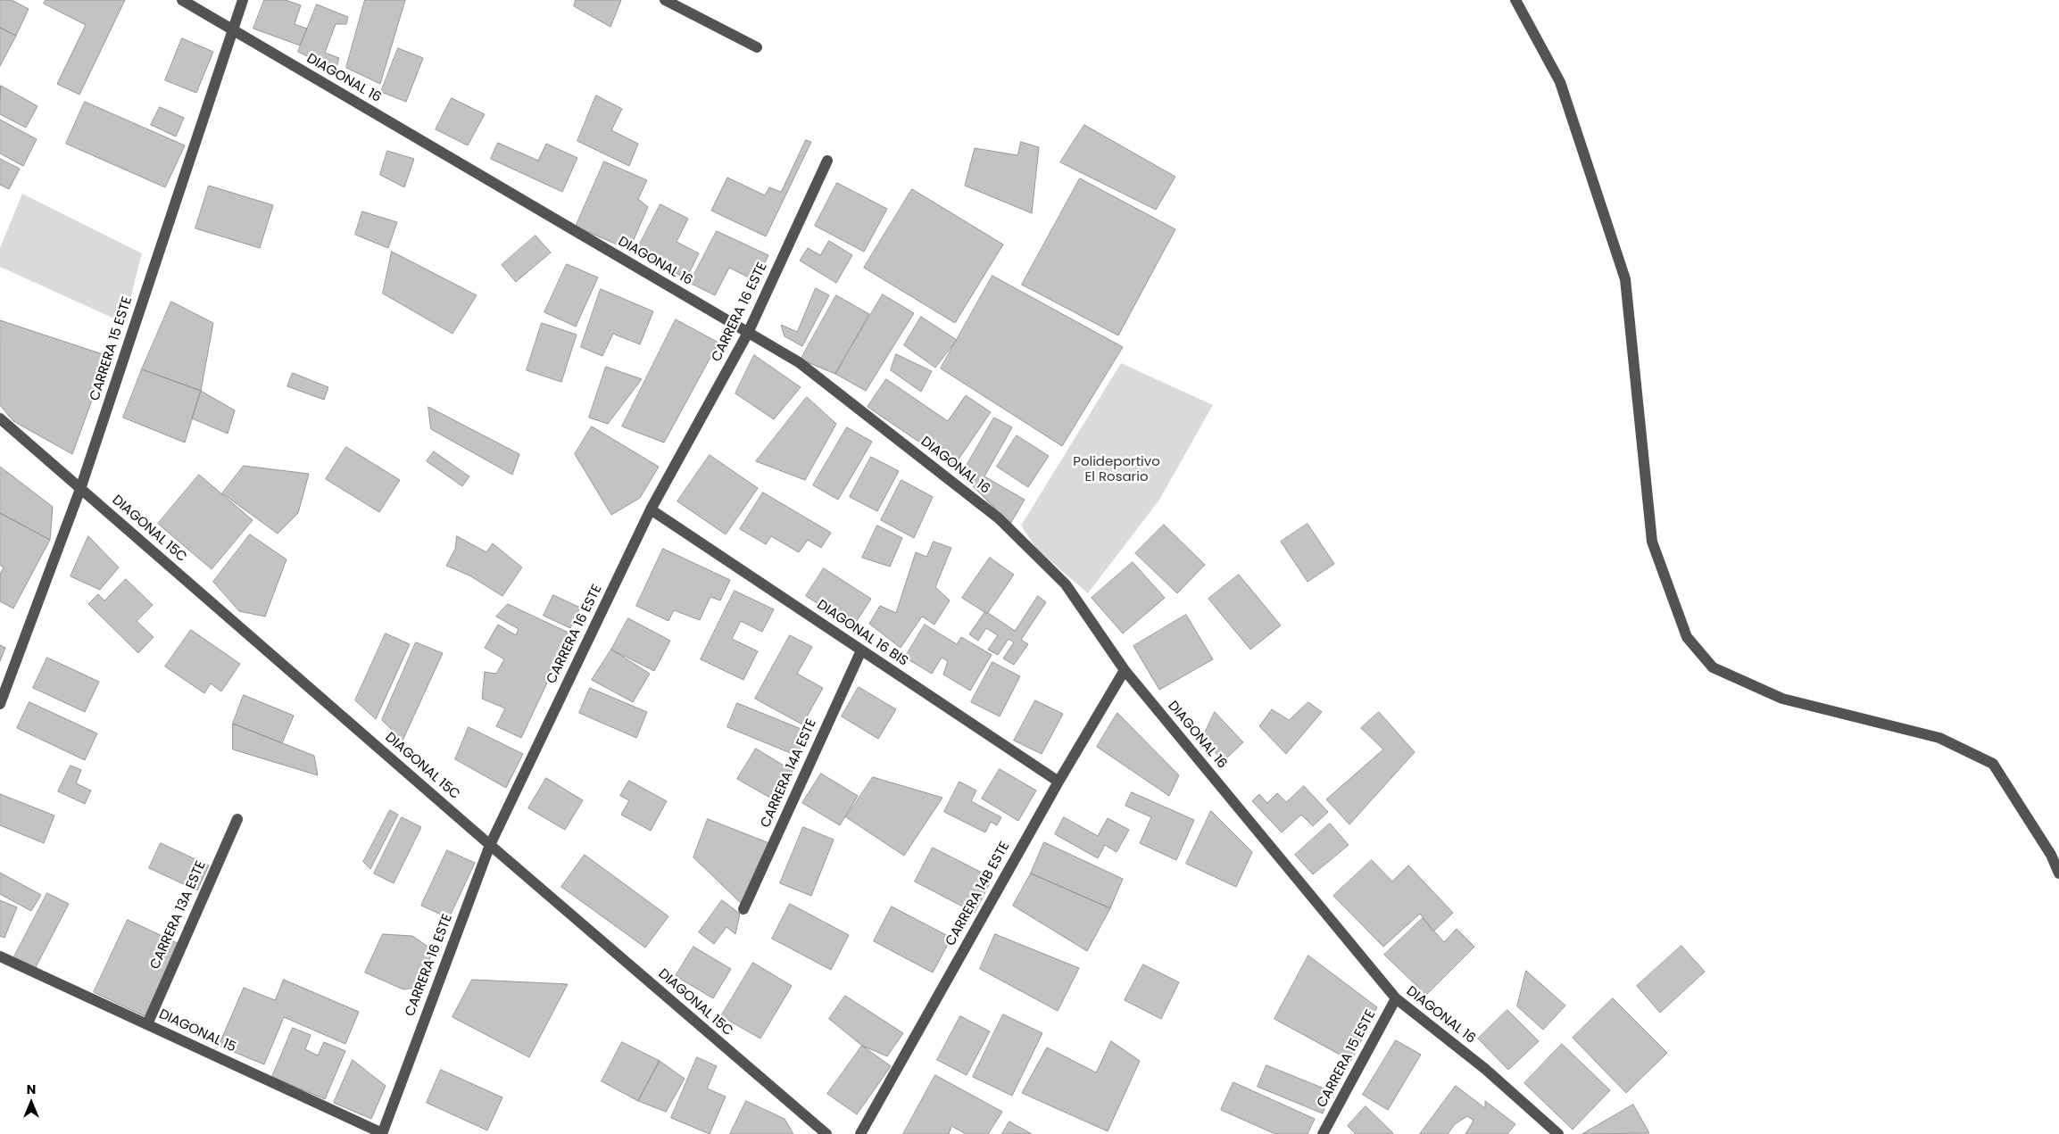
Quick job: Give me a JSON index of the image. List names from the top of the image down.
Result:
{
  "streets": {
    "street": [
      "DIAGONAL 16",
      "CARRERA 16 ESTE",
      "CARRERA 15 ESTE",
      "DIAGONAL 15C",
      "DIAGONAL 16 BIS",
      "CARRERA 14A ESTE",
      "CARRERA 14B ESTE",
      "CARRERA 13A ESTE",
      "DIAGONAL 15"
    ]
  },
  "crossings": [
    ["DIAGONAL 16", "CARRERA 16 ESTE"],
    ["DIAGONAL 16", "CARRERA 15 ESTE"],
    ["DIAGONAL 16", "CARRERA 14B ESTE"],
    ["CARRERA 16 ESTE", "DIAGONAL 15C"],
    ["CARRERA 16 ESTE", "DIAGONAL 16 BIS"],
    ["CARRERA 16 ESTE", "DIAGONAL 15"],
    ["CARRERA 15 ESTE", "DIAGONAL 15C"],
    ["DIAGONAL 16 BIS", "CARRERA 14A ESTE"],
    ["DIAGONAL 16 BIS", "CARRERA 14B ESTE"],
    ["CARRERA 13A ESTE", "DIAGONAL 15"]
  ],
  "parks": ["Polideportivo El Rosario"],
  "north": "top"
}
